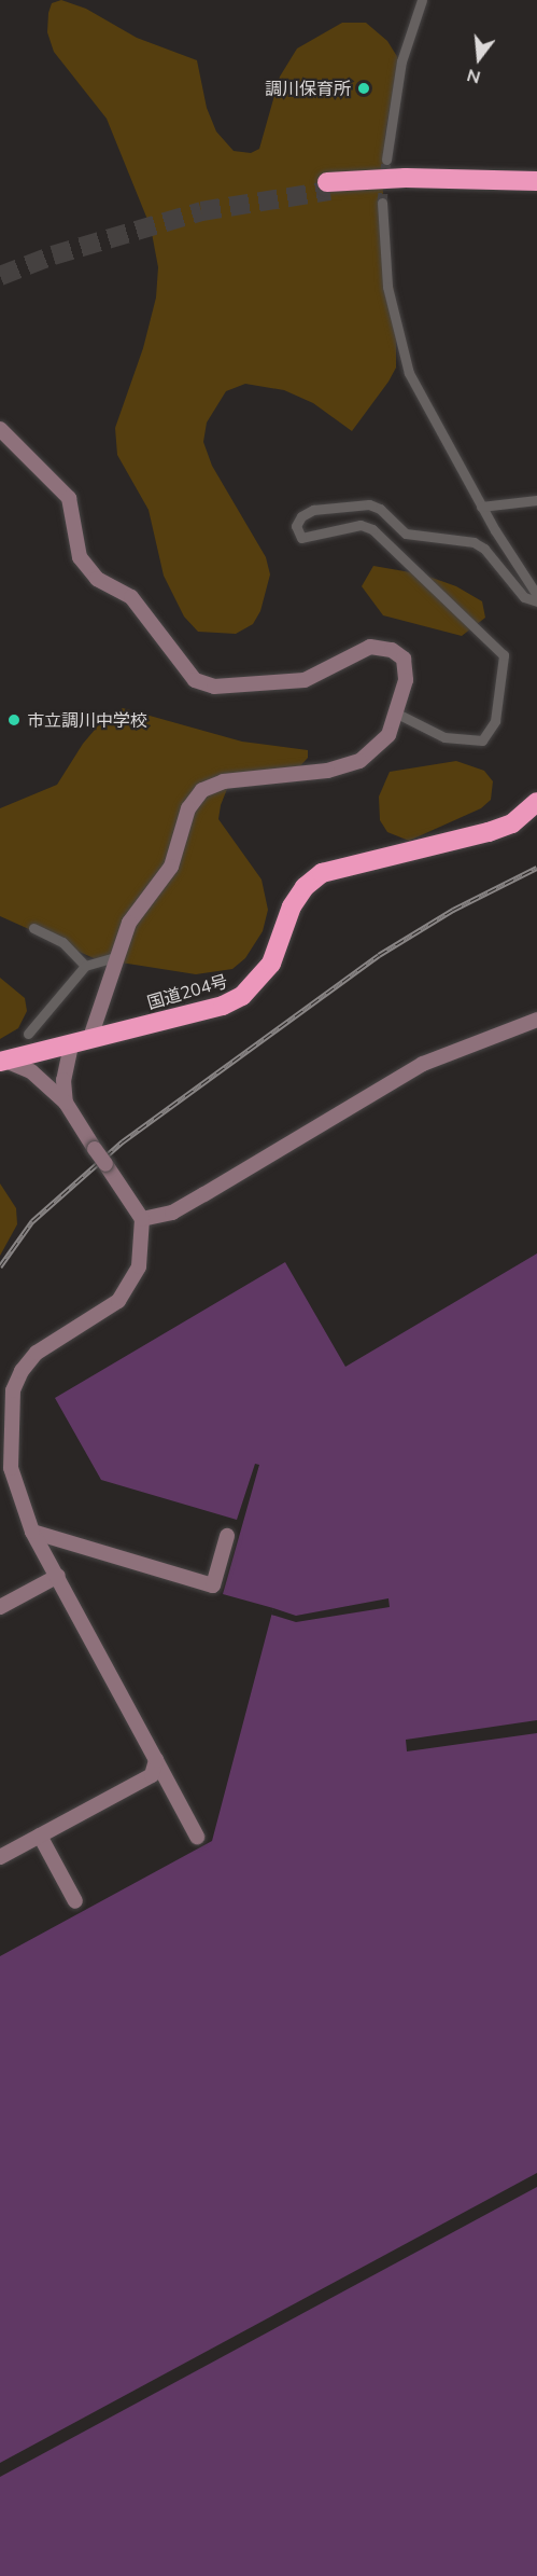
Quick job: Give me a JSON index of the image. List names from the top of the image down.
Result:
{
  "streets": {
    "highway": ["国道204号"]
  },
  "places": ["調川保育所", "市立調川中学校"],
  "north": "bottom"
}
